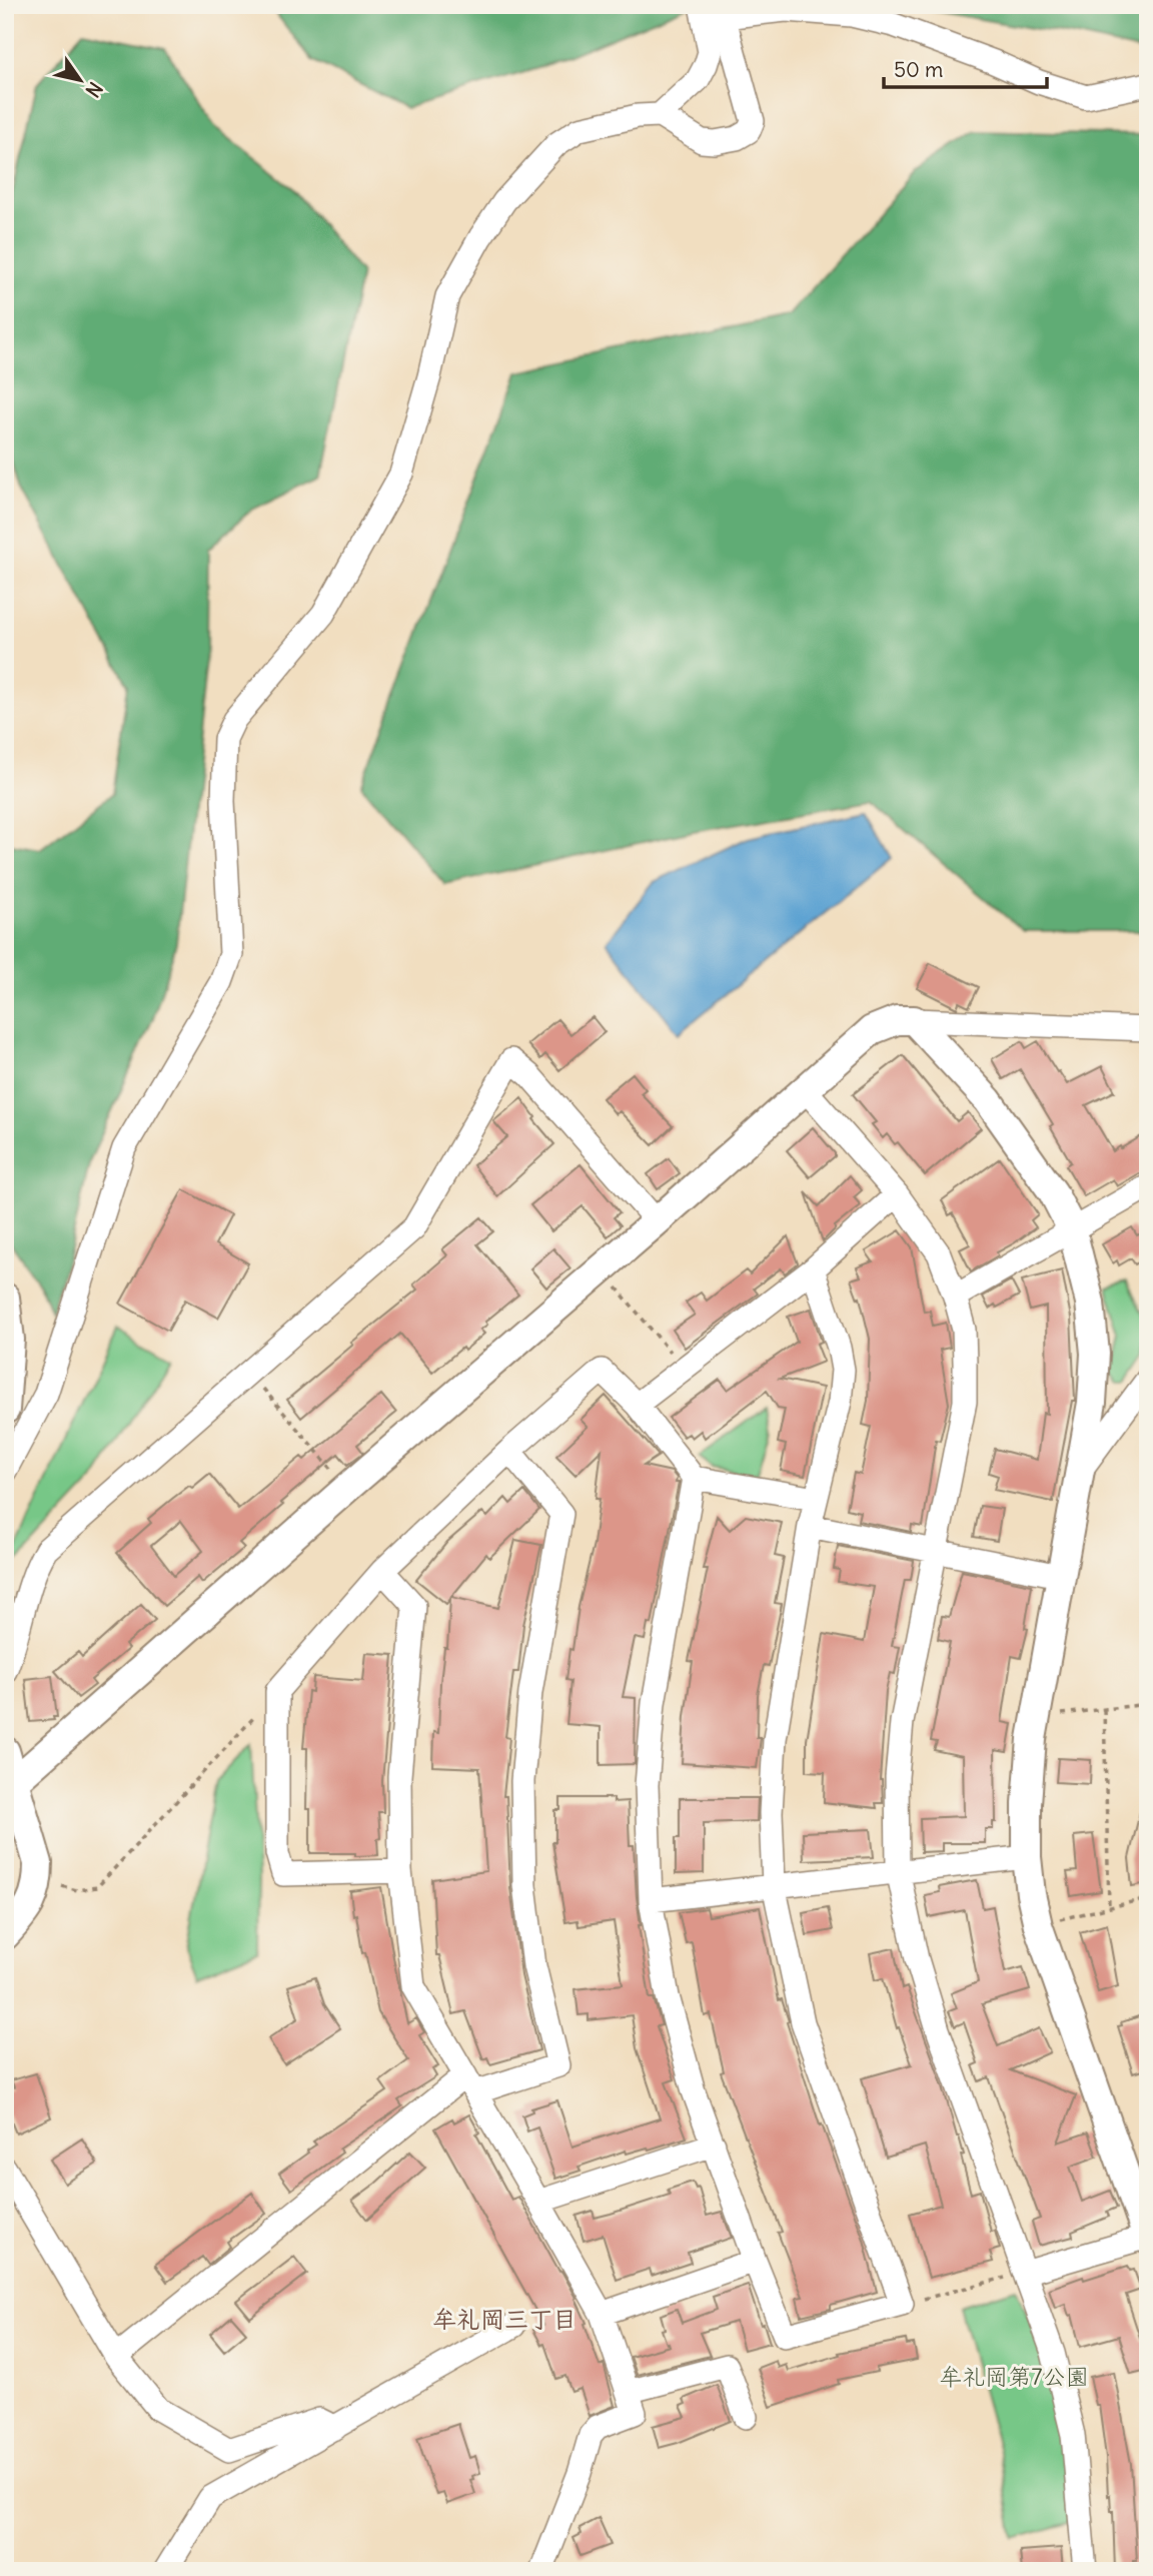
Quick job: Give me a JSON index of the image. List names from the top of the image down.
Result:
{
  "districts": ["牟礼岡三丁目"],
  "parks": ["牟礼岡第7公園"],
  "scale_bar": "50 m",
  "north": "bottom right"
}
